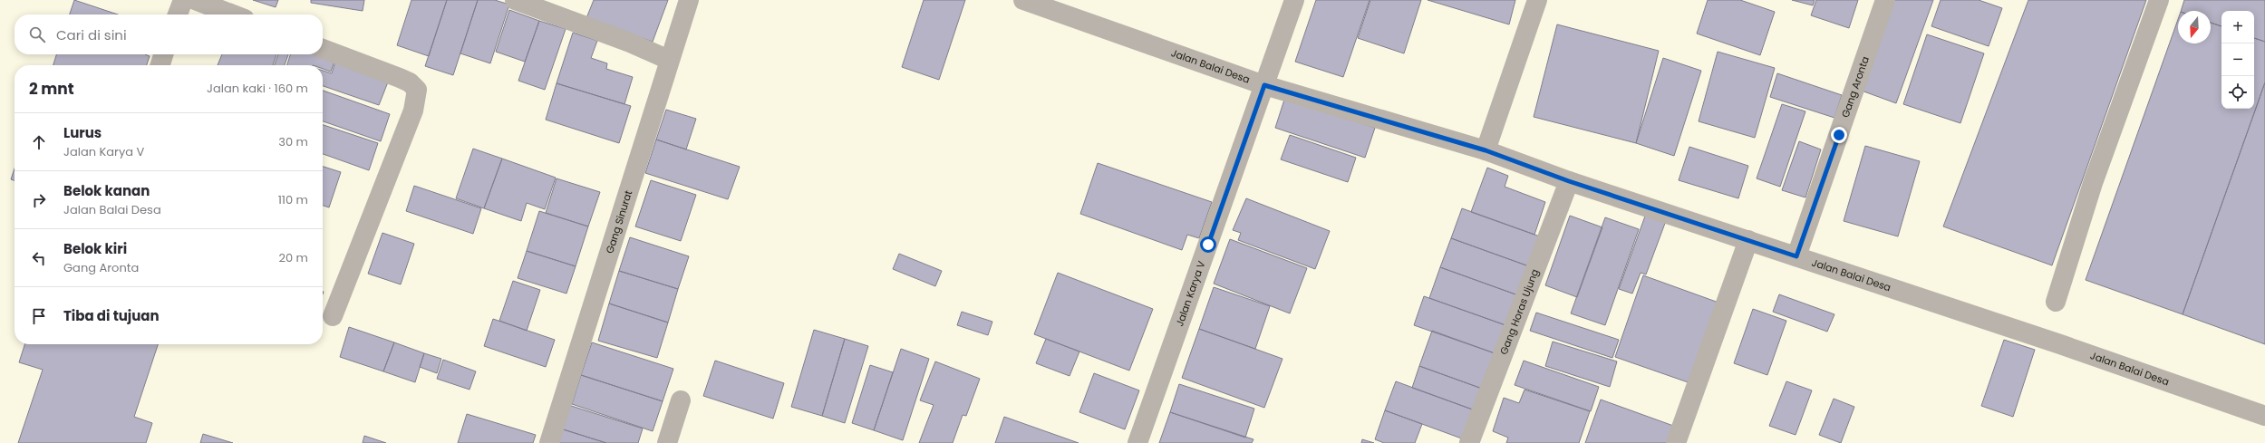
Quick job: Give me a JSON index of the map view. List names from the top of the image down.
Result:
{
  "streets": {
    "street": [
      "Jalan Balai Desa",
      "Gang Aronta",
      "Gang Sinurat",
      "Jalan Karya V",
      "Gang Horas Ujung"
    ]
  },
  "crossings": [
    ["Jalan Balai Desa", "Gang Aronta"],
    ["Jalan Balai Desa", "Jalan Karya V"],
    ["Jalan Balai Desa", "Gang Horas Ujung"]
  ],
  "north": "bottom",
  "page": {
    "map_buttons": ["+", "−"],
    "search": "Cari di sini",
    "heading": ["2 mnt", "Jalan kaki · 160 m"],
    "list": [
      ["Lurus", "Jalan Karya V", "30 m"],
      ["Belok kanan", "Jalan Balai Desa", "110 m"],
      ["Belok kiri", "Gang Aronta", "20 m"],
      "Tiba di tujuan"
    ]
  }
}
